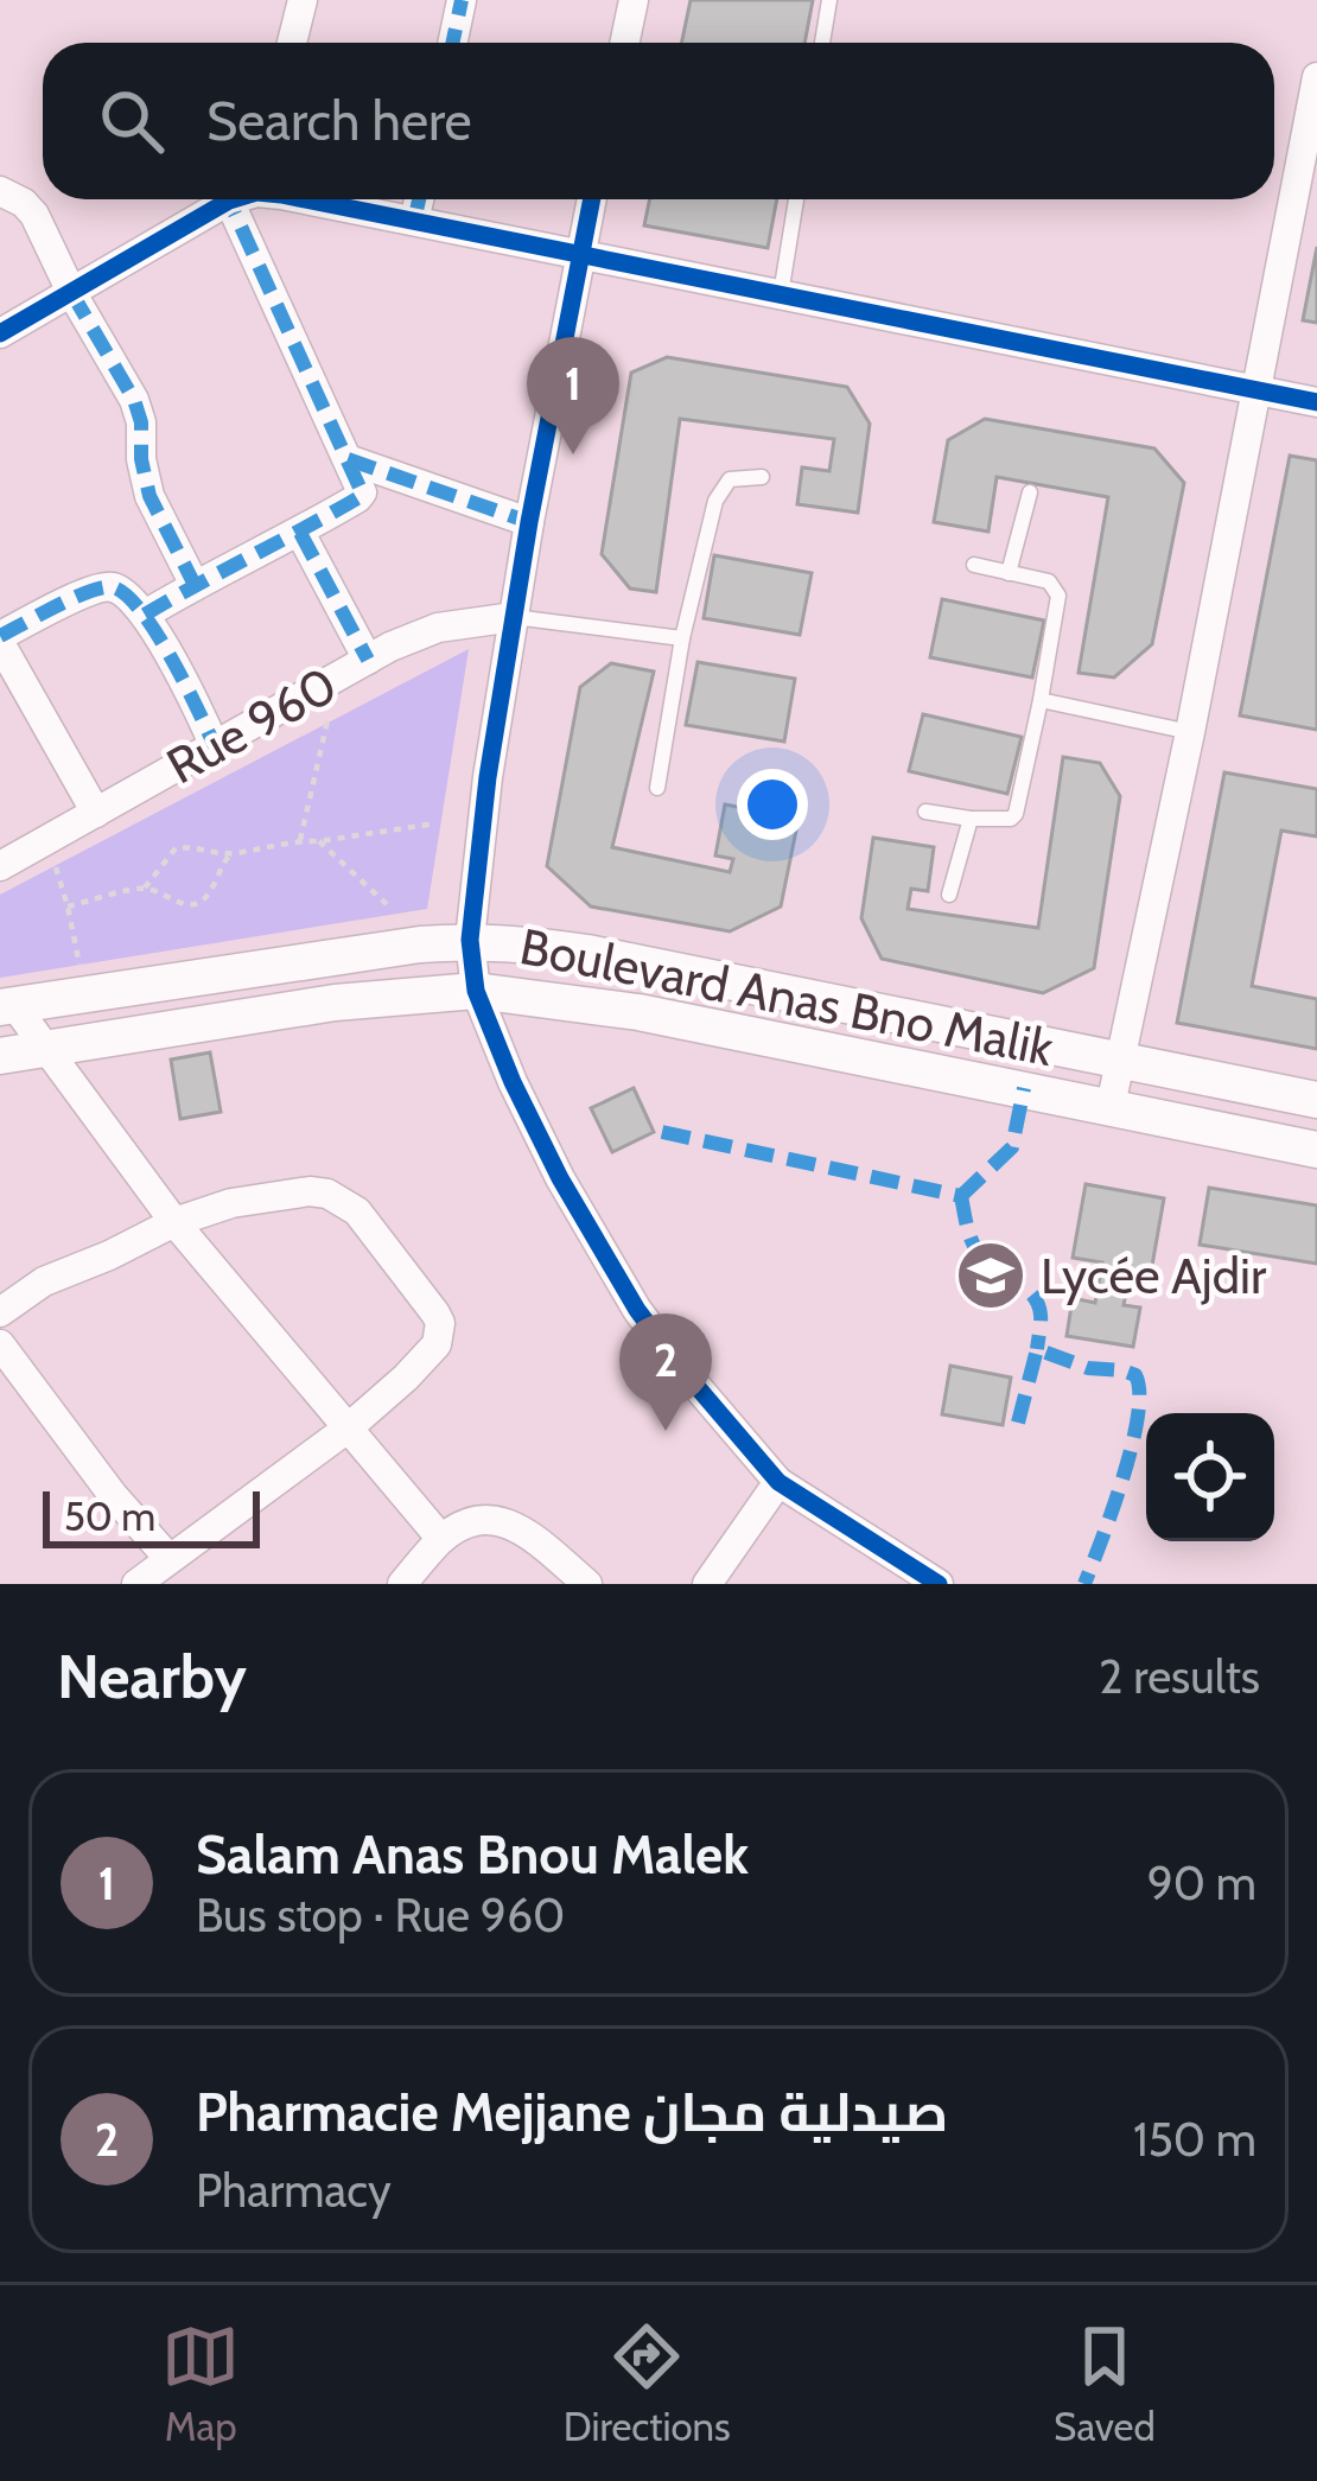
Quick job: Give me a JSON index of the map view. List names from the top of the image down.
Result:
{
  "streets": {
    "street": ["Rue 960", "Boulevard Anas Bno Malik"]
  },
  "places": {
    "school or university": ["Lycée Ajdir"]
  },
  "scale_bar": "50 m",
  "page": {
    "search": "Search here",
    "pins": ["1", "2"],
    "scale": "50 m",
    "heading": ["Nearby", "2 results"],
    "list": [
      {
        "mark": "1",
        "name": "Salam Anas Bnou Malek",
        "note": "Bus stop · Rue 960",
        "value": "90 m"
      },
      {
        "mark": "2",
        "name": "Pharmacie Mejjane صيدلية مجان",
        "note": "Pharmacy",
        "value": "150 m"
      }
    ],
    "nav": ["Map", "Directions", "Saved"]
  }
}
